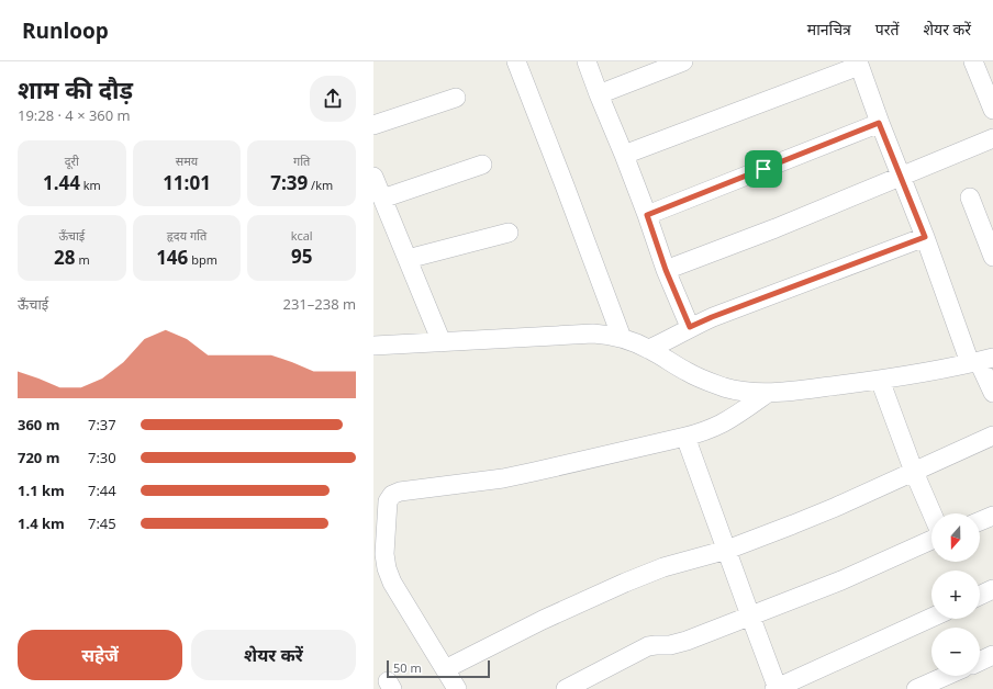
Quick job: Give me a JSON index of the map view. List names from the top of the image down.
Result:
{
  "scale_bar": "50 m",
  "north": "bottom",
  "page": {
    "header": "Runloop",
    "nav": ["मानचित्र", "परतें", "शेयर करें"],
    "heading": ["शाम की दौड़", "19:28 · 4 × 360 m"],
    "stats": [
      ["दूरी", "1.44 km"],
      ["समय", "11:01"],
      ["गति", "7:39 /km"],
      ["ऊँचाई", "28 m"],
      ["हृदय गति", "146 bpm"],
      ["kcal", "95"]
    ],
    "chart": ["ऊँचाई", "231–238 m"],
    "list": [
      {
        "name": "360 m",
        "note": "7:37"
      },
      {
        "name": "720 m",
        "note": "7:30"
      },
      {
        "name": "1.1 km",
        "note": "7:44"
      },
      {
        "name": "1.4 km",
        "note": "7:45"
      }
    ],
    "map_buttons": ["+", "−"],
    "buttons": ["सहेजें", "शेयर करें"],
    "scale": "50 m"
  }
}
